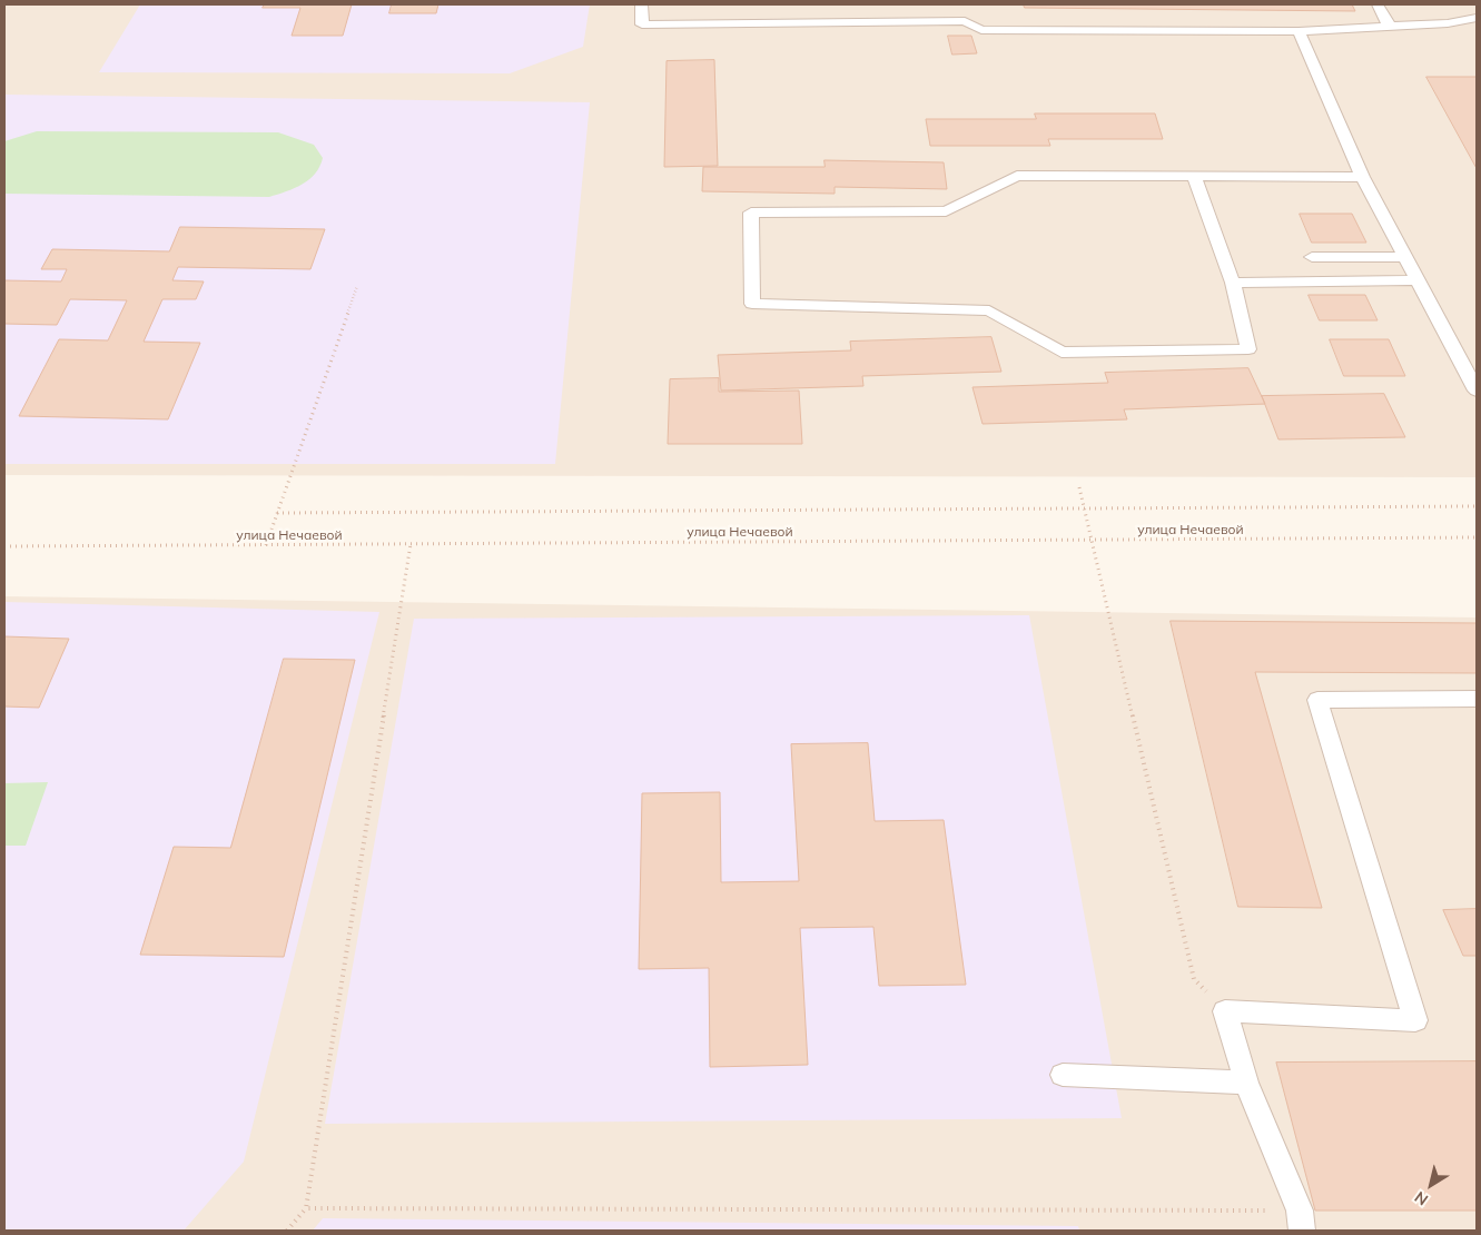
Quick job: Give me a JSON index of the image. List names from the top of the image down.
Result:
{
  "streets": {
    "path": ["улица Нечаевой"]
  },
  "north": "bottom left"
}
